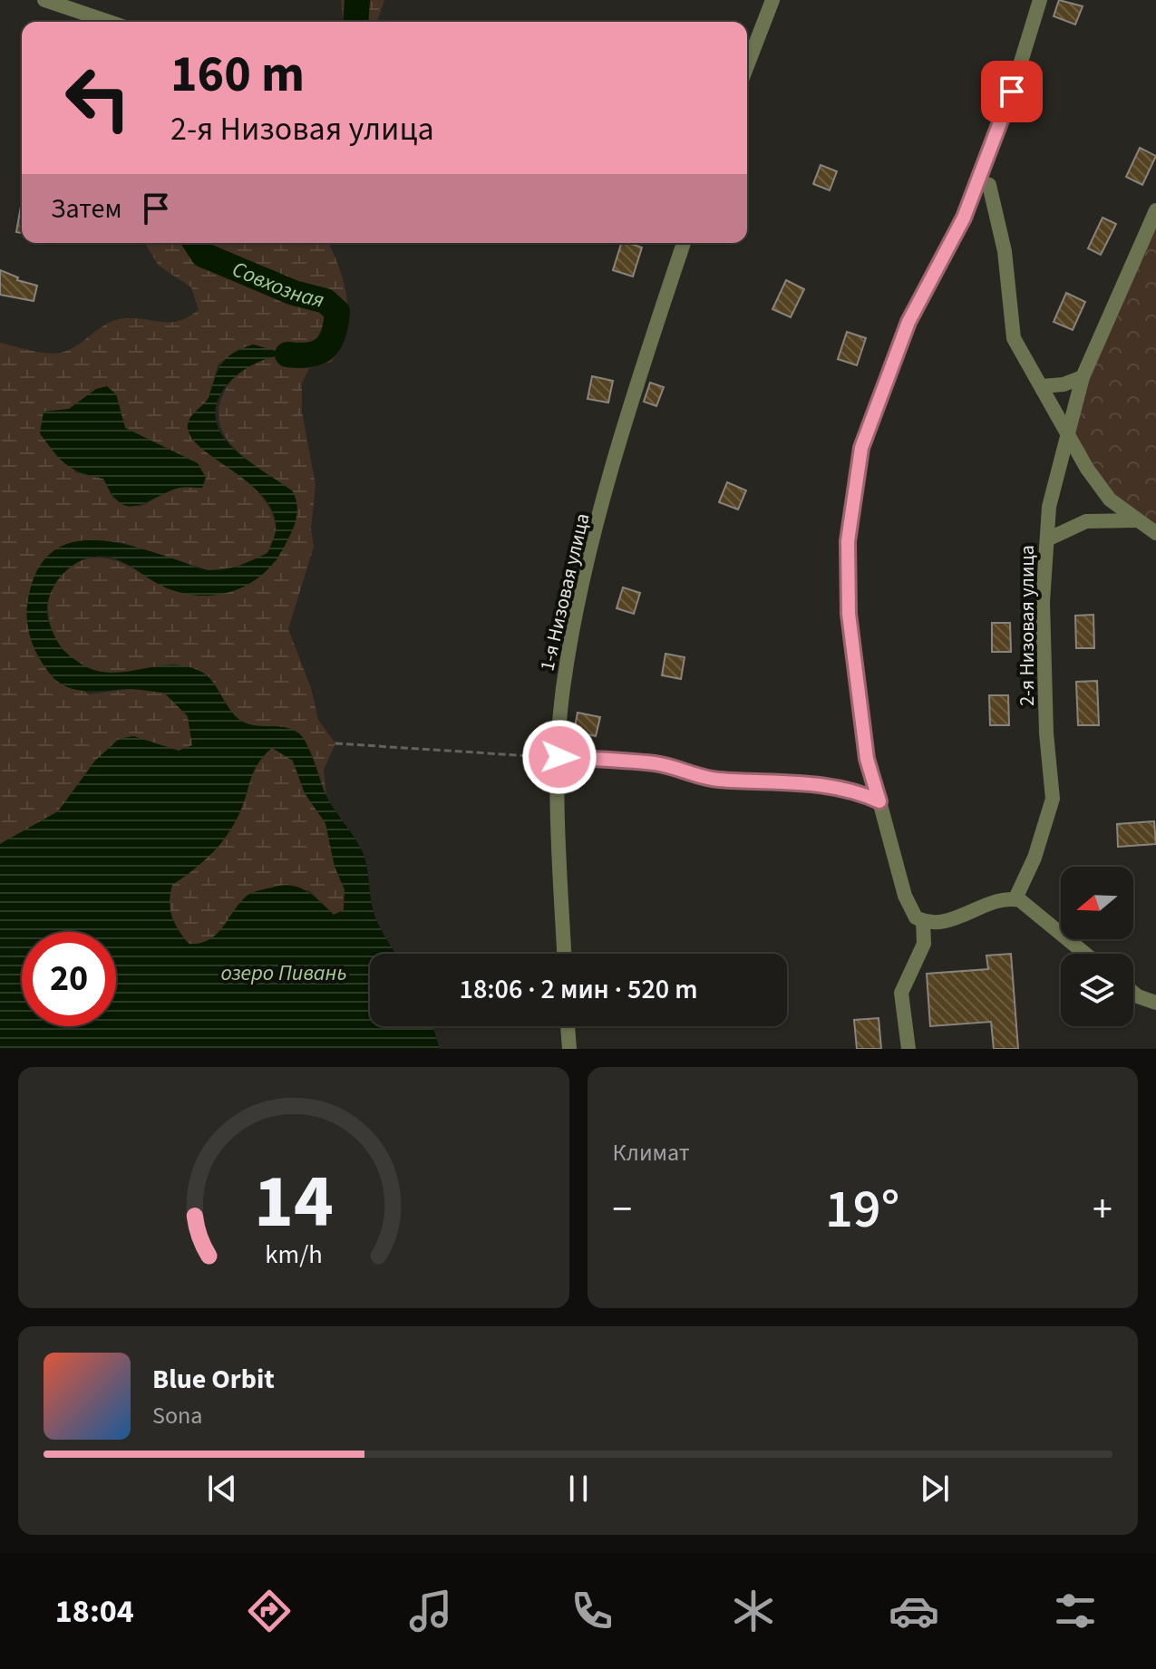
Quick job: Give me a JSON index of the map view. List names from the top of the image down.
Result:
{
  "streets": {
    "street": ["1-я Низовая улица", "2-я Низовая улица"]
  },
  "water": ["Совхозная", "озеро Пивань"],
  "north": "left",
  "page": {
    "turn": ["160 m", "2-я Низовая улица"],
    "then": "Затем",
    "limit": "20",
    "trip": "18:06 · 2 мин · 520 m",
    "tile": "Климат",
    "heat": ["−", "19°", "+"],
    "song": ["Blue Orbit", "Sona"],
    "tabs": "18:04",
    "gauge": ["14", "km/h"]
  }
}
